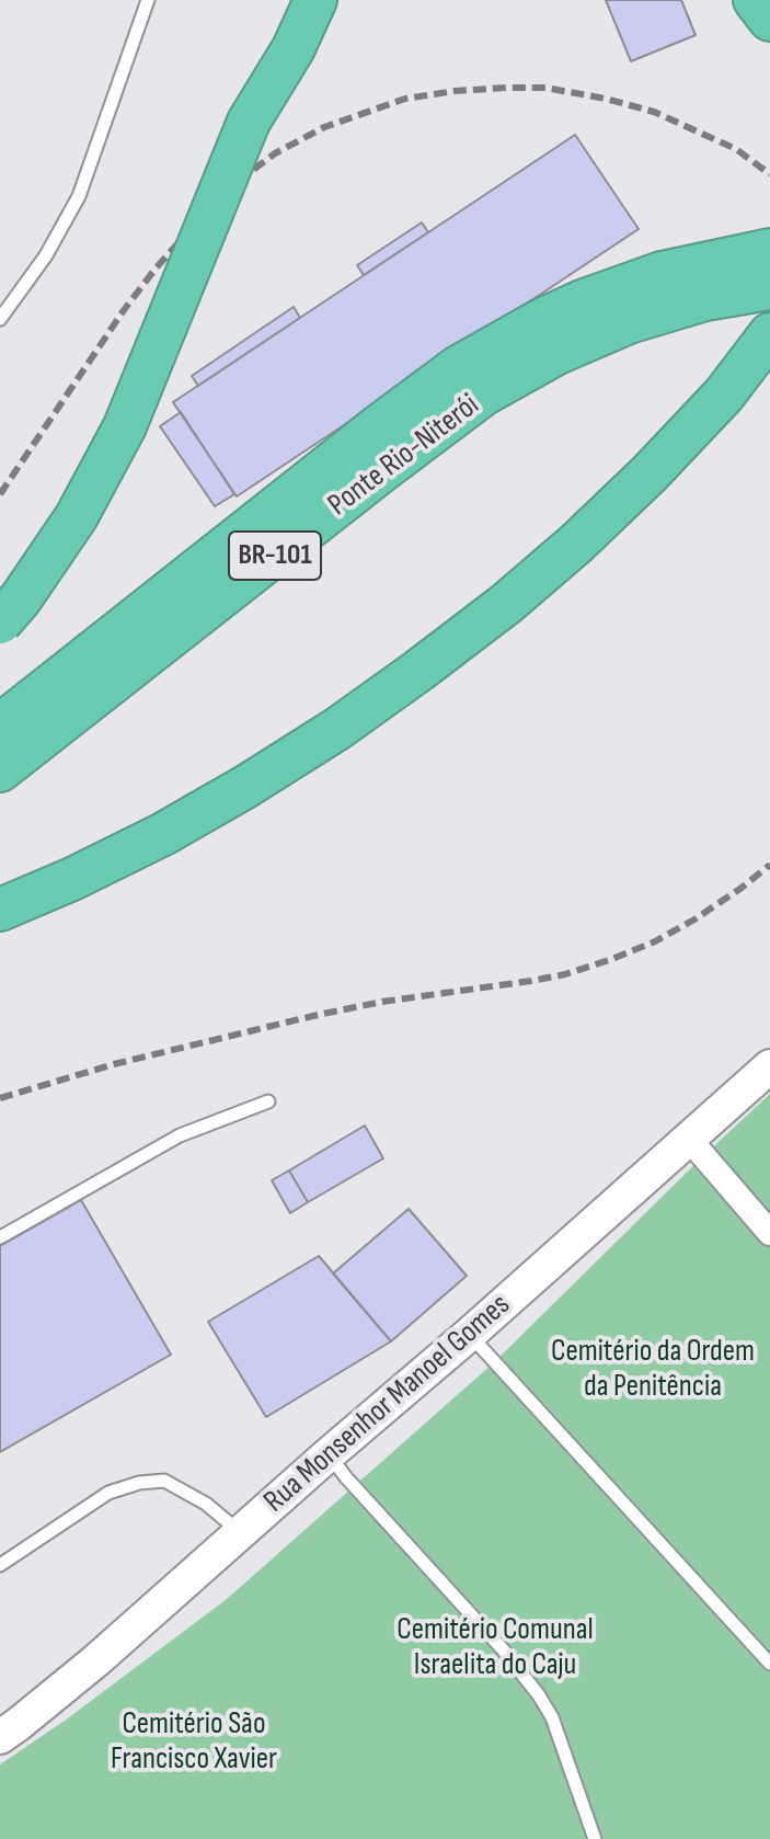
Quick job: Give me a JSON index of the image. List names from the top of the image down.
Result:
{
  "streets": {
    "highway": ["Ponte Rio-Niterói", "BR-101"],
    "street": ["Rua Monsenhor Manoel Gomes"]
  },
  "parks": ["Cemitério da Ordem da Penitência", "Cemitério Comunal Israelita do Caju", "Cemitério São Francisco Xavier"]
}
